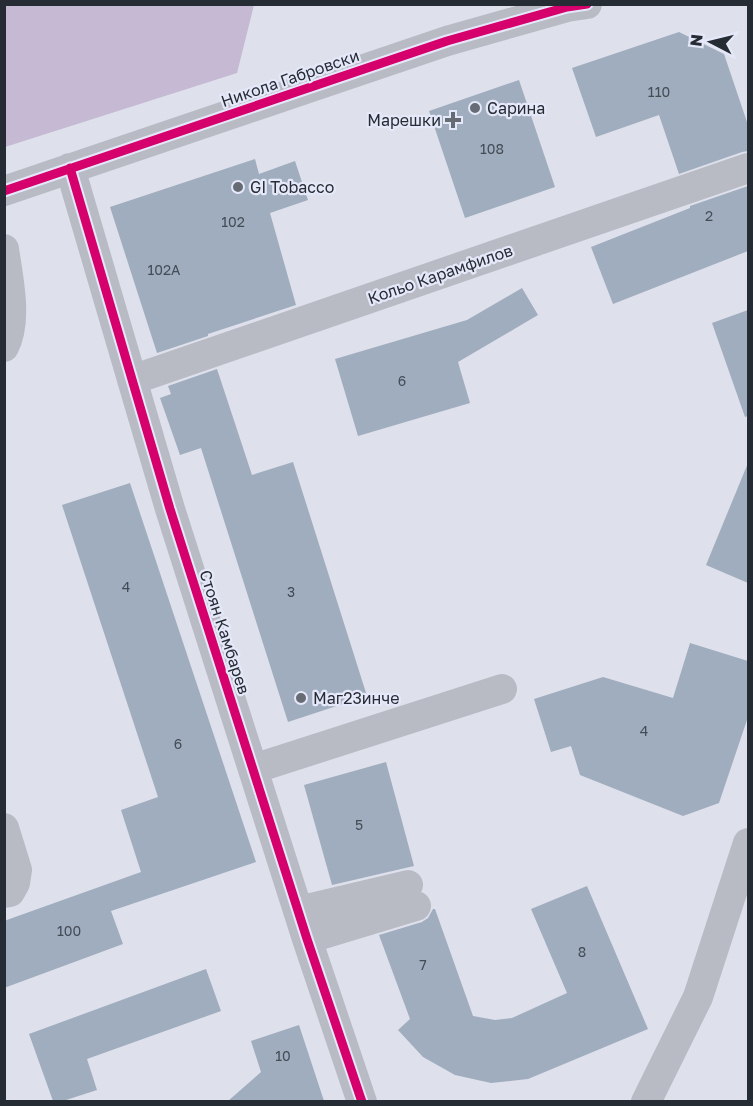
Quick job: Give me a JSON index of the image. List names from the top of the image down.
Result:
{
  "streets": {
    "street": ["Никола Габровски", "Кольо Карамфилов", "Стоян Камбарев"]
  },
  "crossings": [
    ["Никола Габровски", "Стоян Камбарев"],
    ["Кольо Карамфилов", "Стоян Камбарев"]
  ],
  "places": {
    "other": ["Сарина", "GI Tobacco", "Маг23инче"],
    "health": ["Марешки"]
  },
  "house_numbers": [
    "110",
    "108",
    "2",
    "102",
    "102А",
    "6",
    "4",
    "3",
    "4",
    "6",
    "5",
    "100",
    "8",
    "7",
    "10"
  ],
  "north": "left"
}
